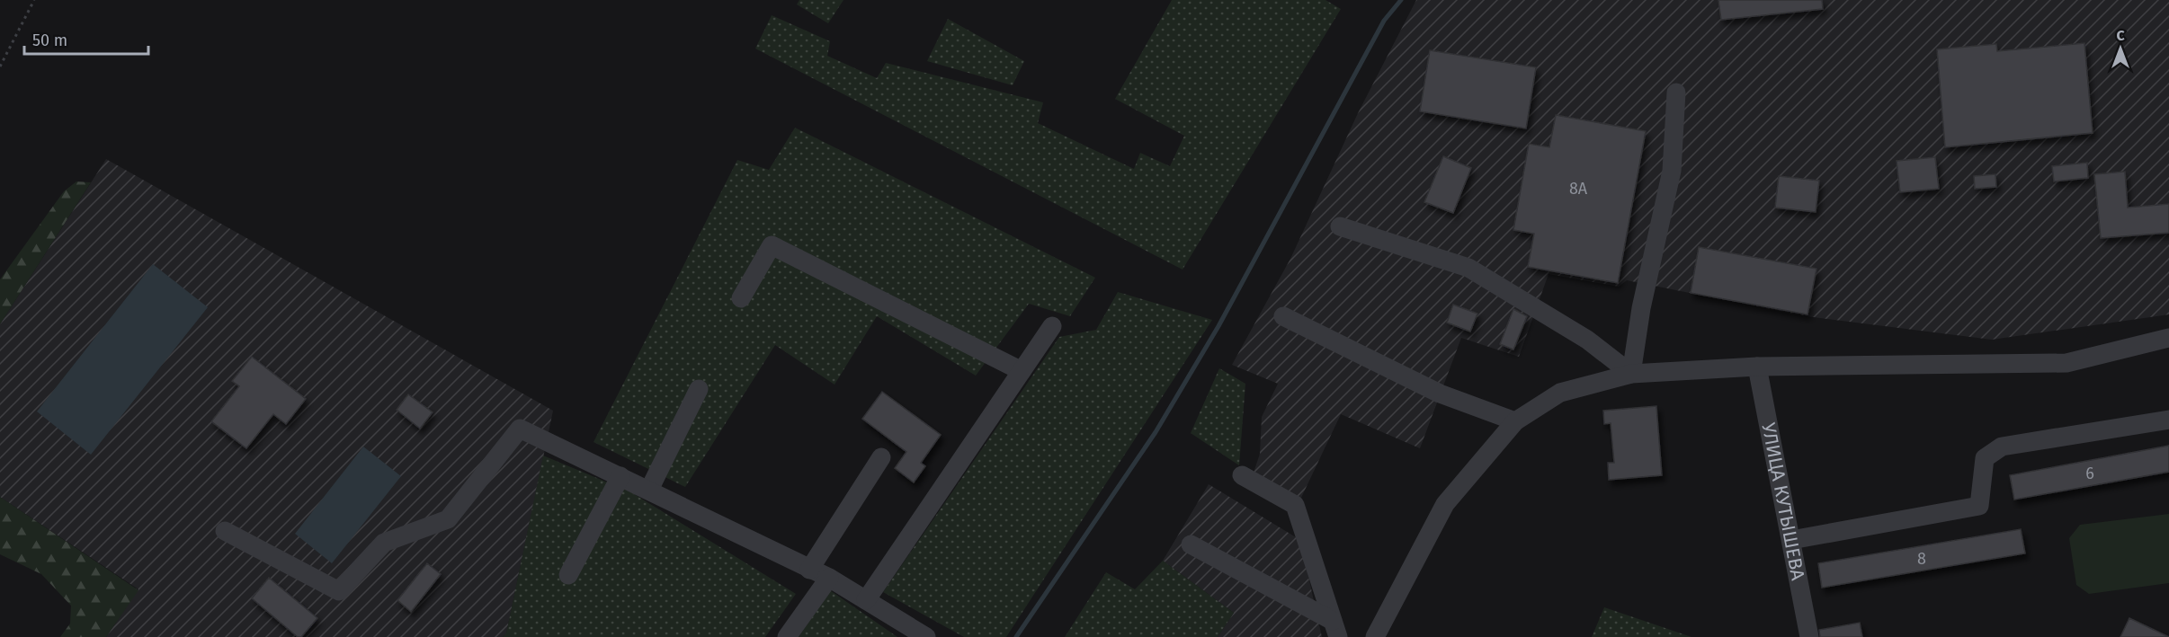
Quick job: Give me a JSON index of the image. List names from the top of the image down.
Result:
{
  "streets": {
    "street": ["УЛИЦА КУТЫШЕВА"]
  },
  "house_numbers": ["8А", "6", "8"],
  "scale_bar": "50 m",
  "north": "top"
}
